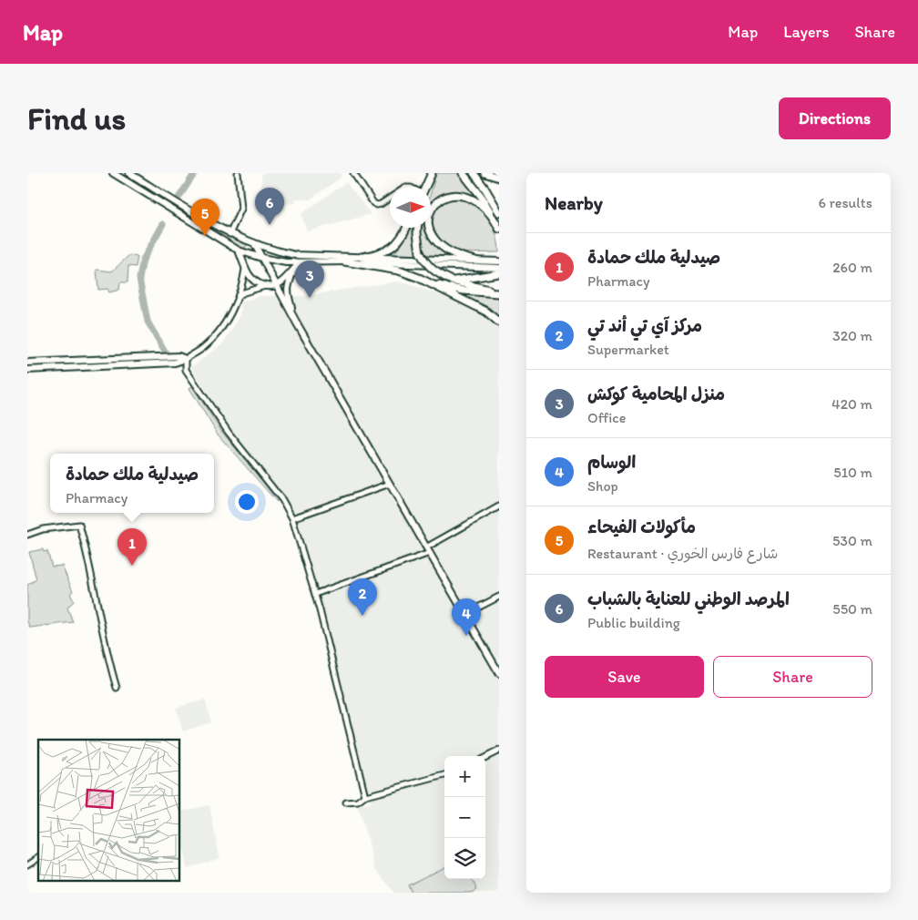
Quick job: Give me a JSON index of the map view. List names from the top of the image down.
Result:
{
  "north": "right",
  "page": {
    "header": "Map",
    "nav": ["Map", "Layers", "Share"],
    "buttons": [
      "Directions",
      ["Save", "Share"]
    ],
    "title": "Find us",
    "heading": ["Nearby", "6 results"],
    "pins": [
      "6",
      "5",
      "3",
      "1",
      "2",
      "4"
    ],
    "list": [
      {
        "mark": "1",
        "name": "صيدلية ملك حمادة",
        "note": "Pharmacy",
        "value": "260 m"
      },
      {
        "mark": "2",
        "name": "مركز آي تي أند تي",
        "note": "Supermarket",
        "value": "320 m"
      },
      {
        "mark": "3",
        "name": "منزل المحامية كوكش",
        "note": "Office",
        "value": "420 m"
      },
      {
        "mark": "4",
        "name": "الوسام",
        "note": "Shop",
        "value": "510 m"
      },
      {
        "mark": "5",
        "name": "مأكولات الفيحاء",
        "note": "Restaurant · شارع فارس الخوري",
        "value": "530 m"
      },
      {
        "mark": "6",
        "name": "المرصد الوطني للعناية بالشباب",
        "note": "Public building",
        "value": "550 m"
      }
    ],
    "popup": ["صيدلية ملك حمادة", "Pharmacy"],
    "map_buttons": ["+", "−"]
  }
}
